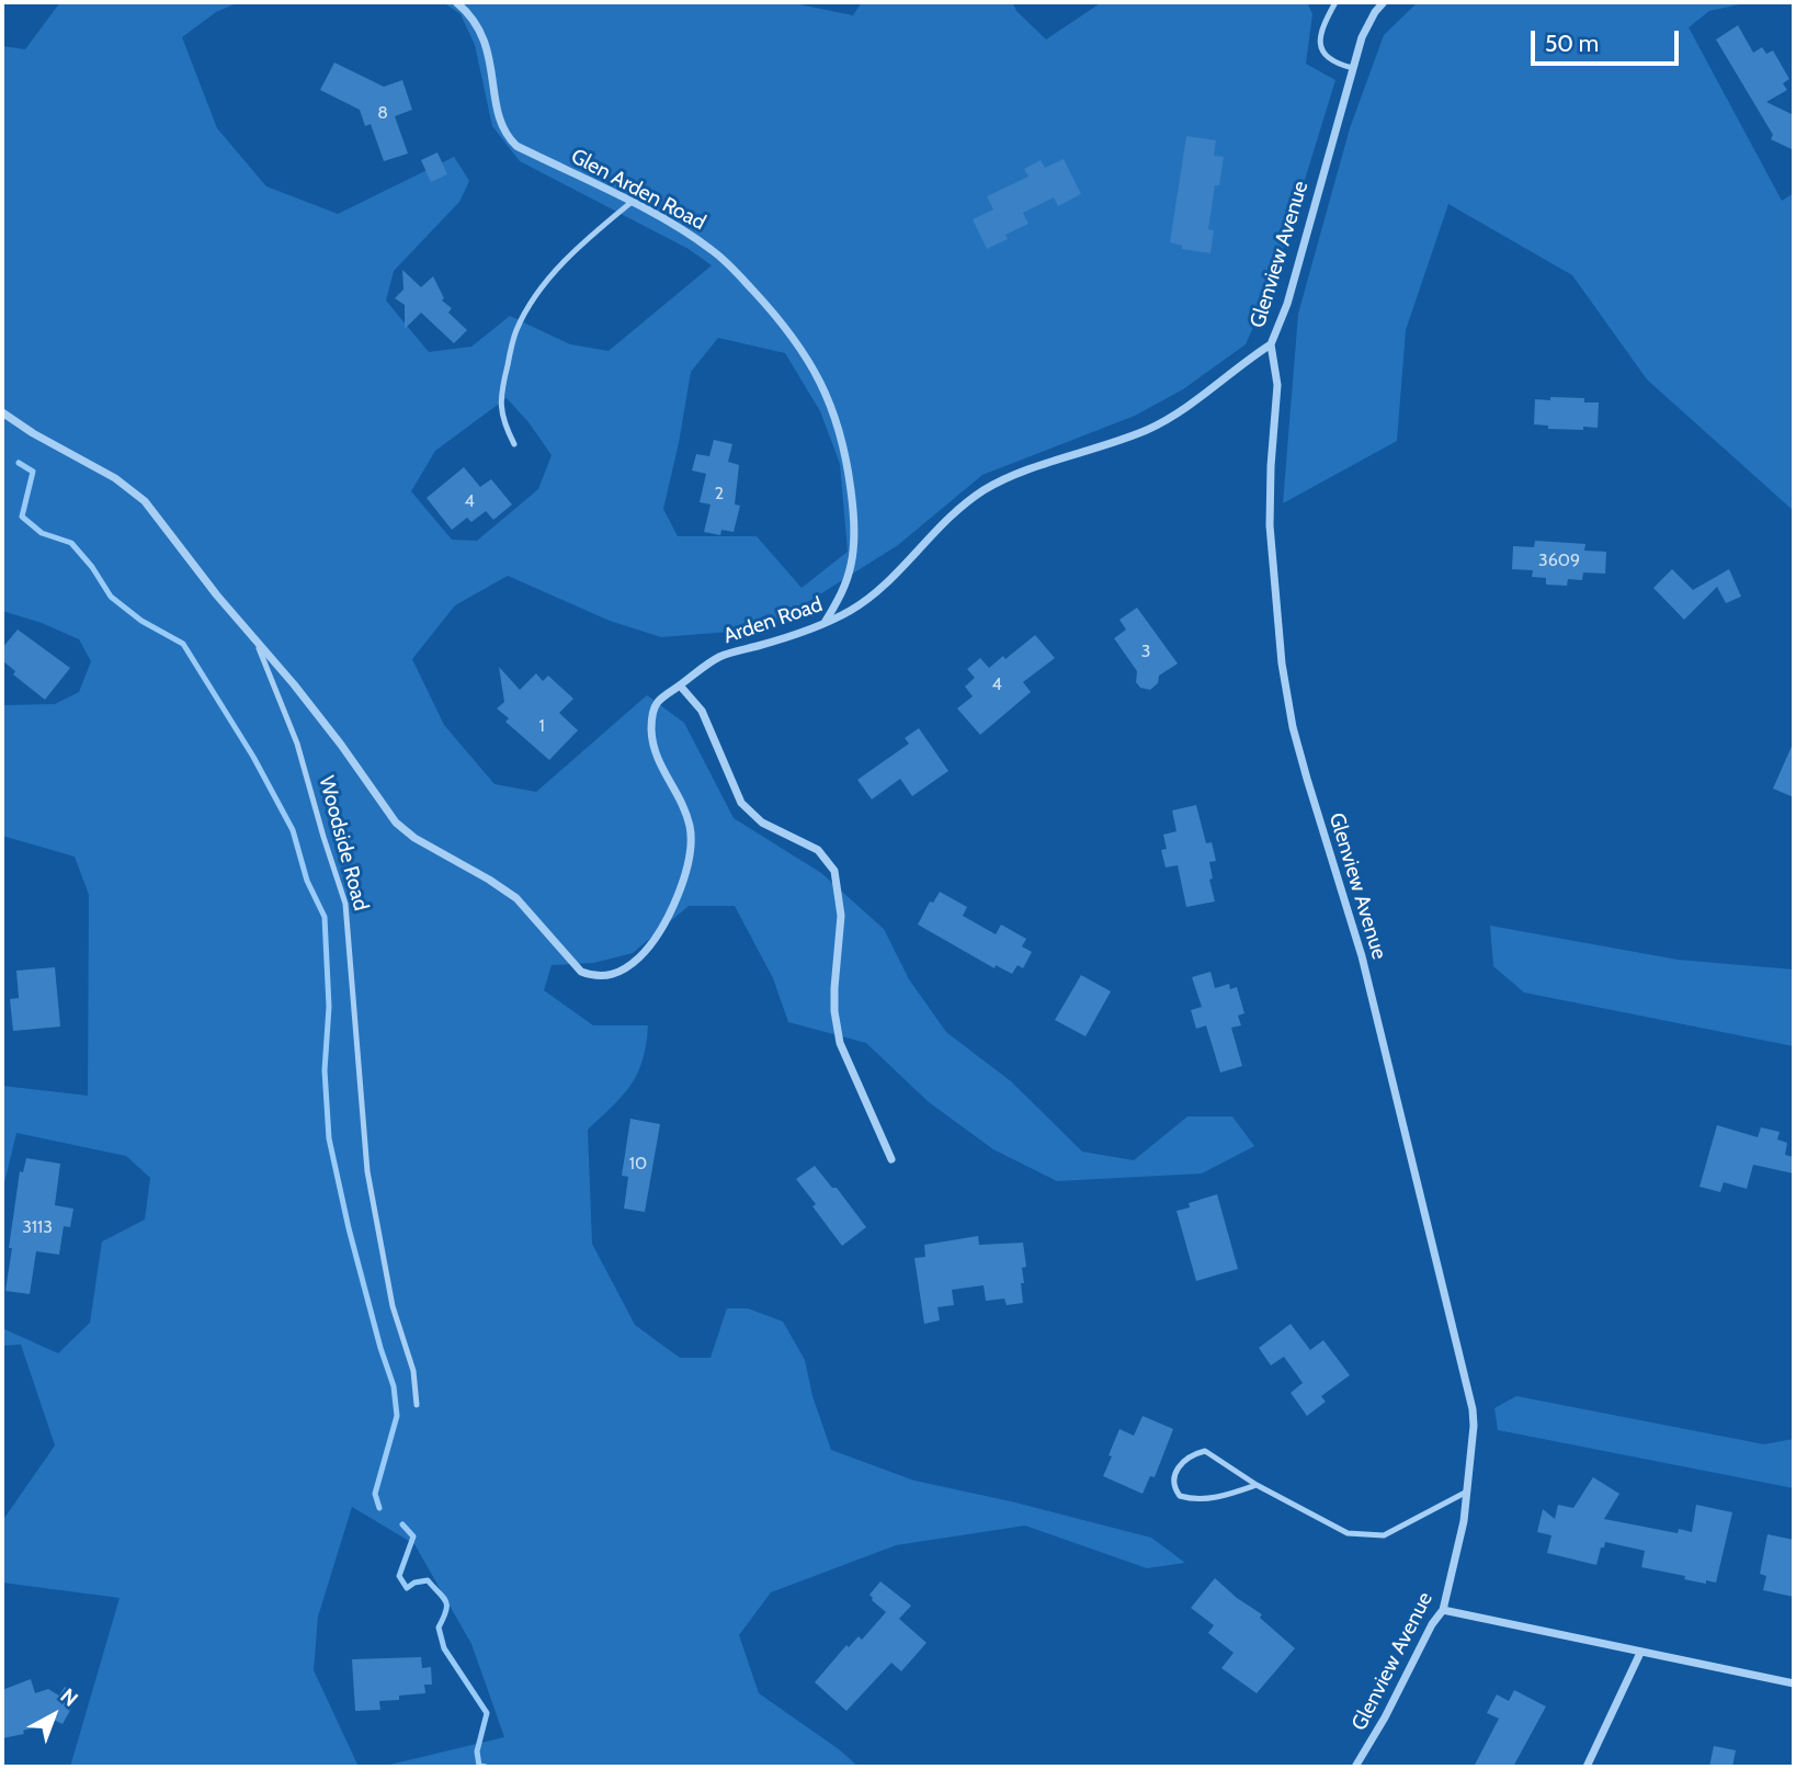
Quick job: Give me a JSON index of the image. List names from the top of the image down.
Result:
{
  "streets": {
    "street": [
      "Glen Arden Road",
      "Glenview Avenue",
      "Arden Road",
      "Woodside Road"
    ]
  },
  "crossings": [
    ["Glen Arden Road", "Arden Road"],
    ["Glenview Avenue", "Arden Road"],
    ["Arden Road", "Woodside Road"]
  ],
  "house_numbers": [
    "8",
    "2",
    "4",
    "3609",
    "3",
    "4",
    "1",
    "10",
    "3113"
  ],
  "scale_bar": "50 m",
  "north": "top right"
}
